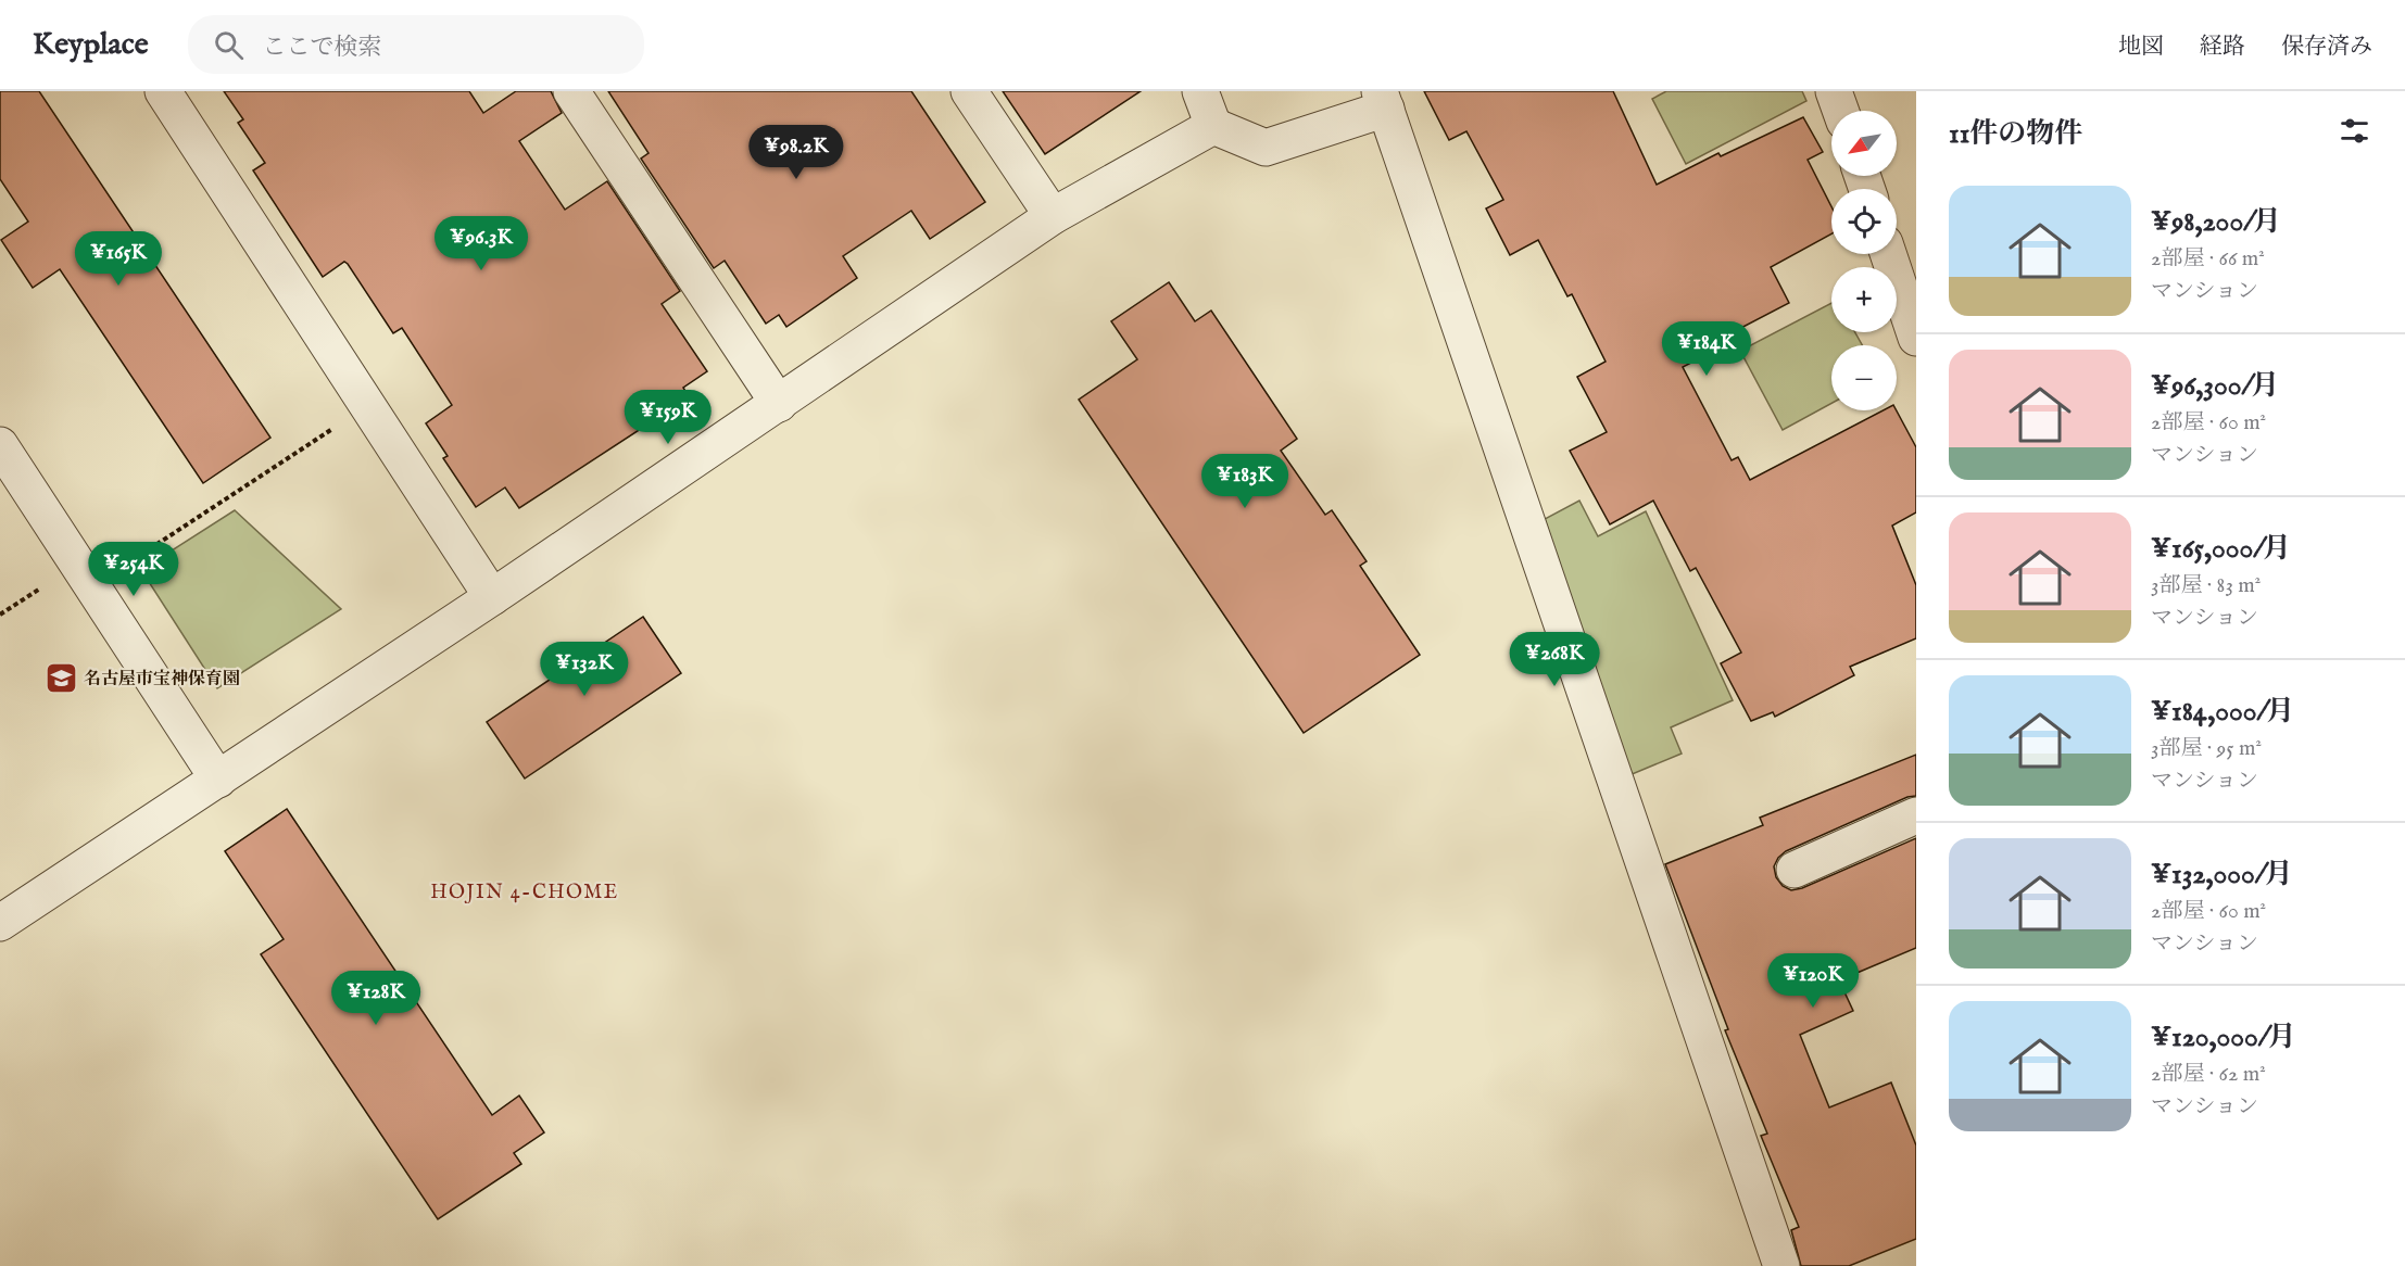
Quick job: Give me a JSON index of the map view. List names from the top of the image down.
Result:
{
  "districts": ["HOJIN 4-CHOME"],
  "places": {
    "school or university": ["名古屋市宝神保育園"]
  },
  "north": "bottom left",
  "page": {
    "header": "Keyplace",
    "search": "ここで検索",
    "nav": ["地図", "経路", "保存済み"],
    "heading": "11件の物件",
    "map_buttons": ["+", "−"],
    "price": [
      "¥98.2K",
      "¥96.3K",
      "¥165K",
      "¥184K",
      "¥159K",
      "¥183K",
      "¥254K",
      "¥268K",
      "¥132K",
      "¥120K",
      "¥128K"
    ],
    "list": [
      {
        "name": "¥98,200/月",
        "note": "2部屋 · 66 m² · マンション"
      },
      {
        "name": "¥96,300/月",
        "note": "2部屋 · 60 m² · マンション"
      },
      {
        "name": "¥165,000/月",
        "note": "3部屋 · 83 m² · マンション"
      },
      {
        "name": "¥184,000/月",
        "note": "3部屋 · 95 m² · マンション"
      },
      {
        "name": "¥132,000/月",
        "note": "2部屋 · 60 m² · マンション"
      },
      {
        "name": "¥120,000/月",
        "note": "2部屋 · 62 m² · マンション"
      }
    ]
  }
}
